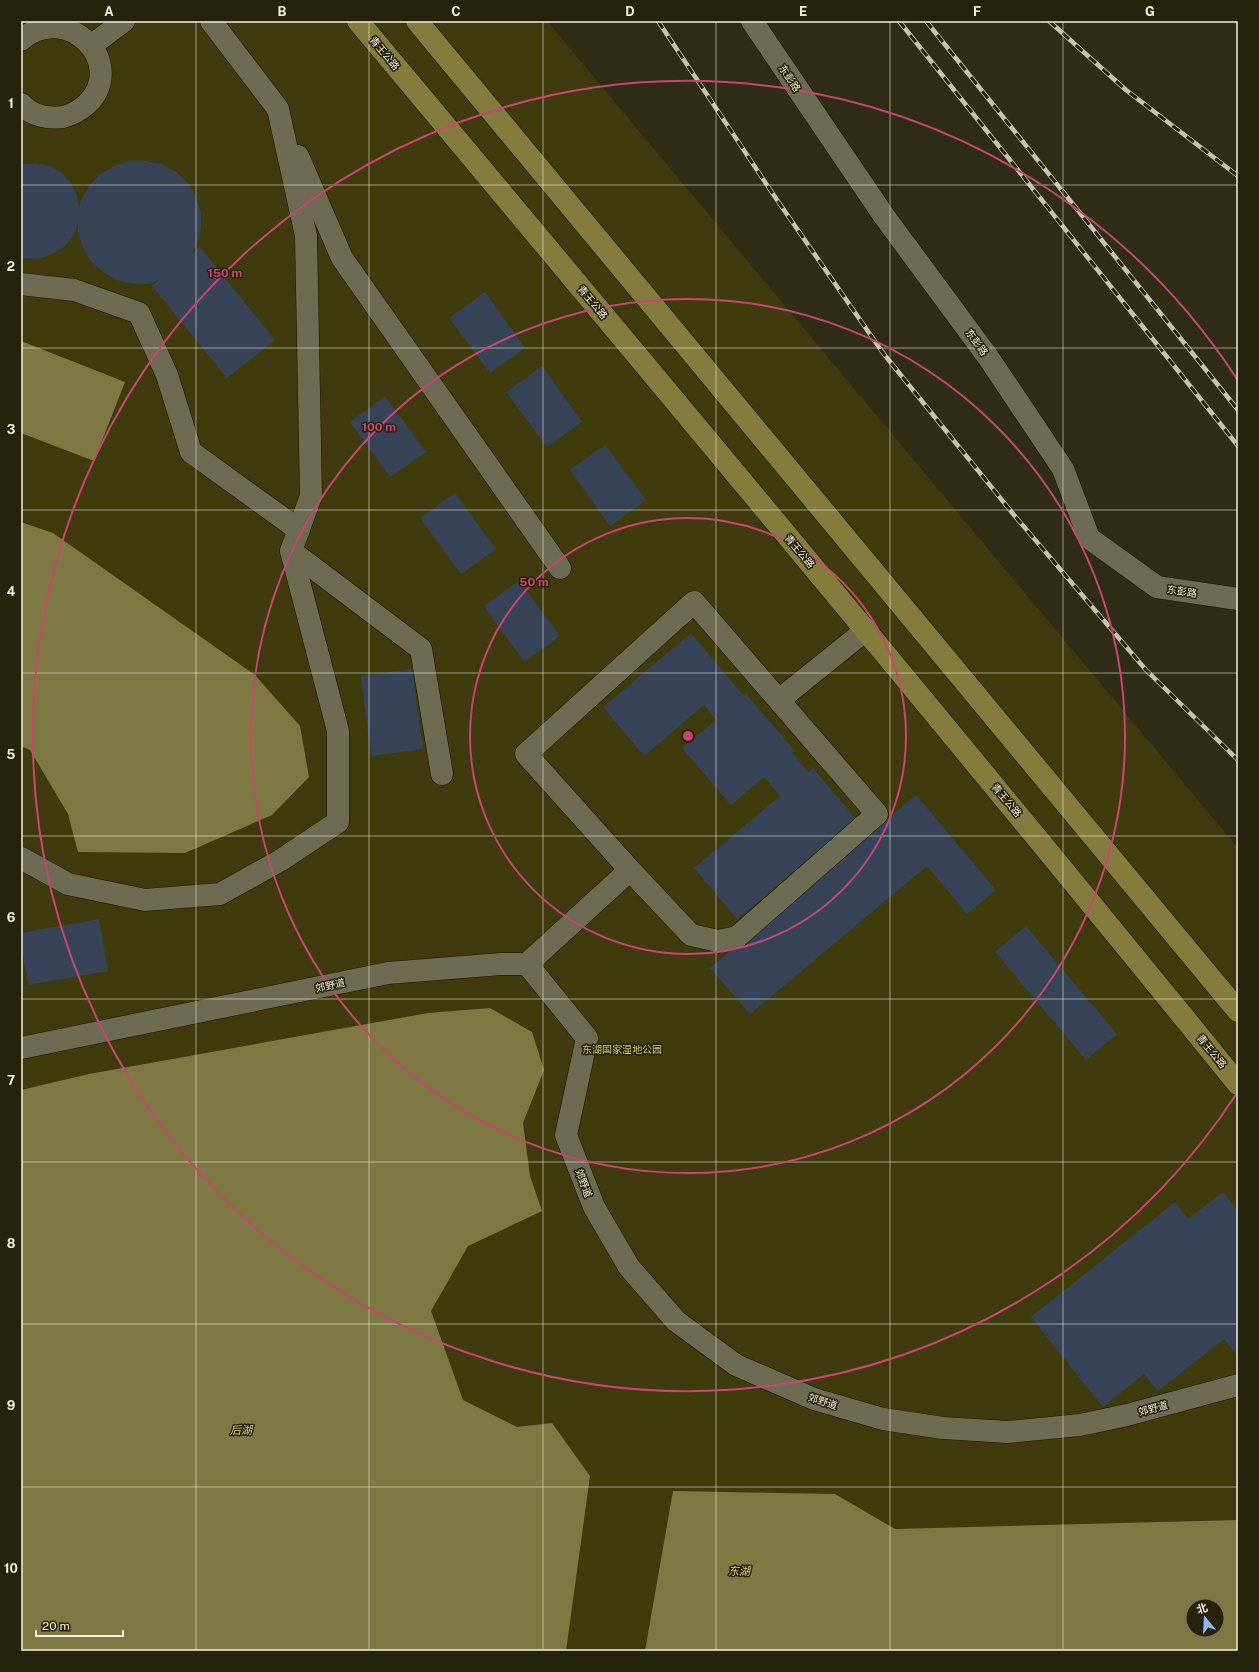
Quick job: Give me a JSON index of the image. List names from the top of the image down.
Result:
{
  "streets": {
    "main road": ["青王公路"],
    "street": ["东彭路", "郊野道"]
  },
  "water": ["后湖", "东湖"],
  "parks": ["东湖国家湿地公园"],
  "scale_bar": "20 m",
  "north": "top",
  "grid": {
    "columns": [
      "A",
      "B",
      "C",
      "D",
      "E",
      "F",
      "G"
    ],
    "rows": [
      "1",
      "2",
      "3",
      "4",
      "5",
      "6",
      "7",
      "8",
      "9",
      "10"
    ]
  },
  "rings": ["150 m", "100 m", "50 m"]
}
